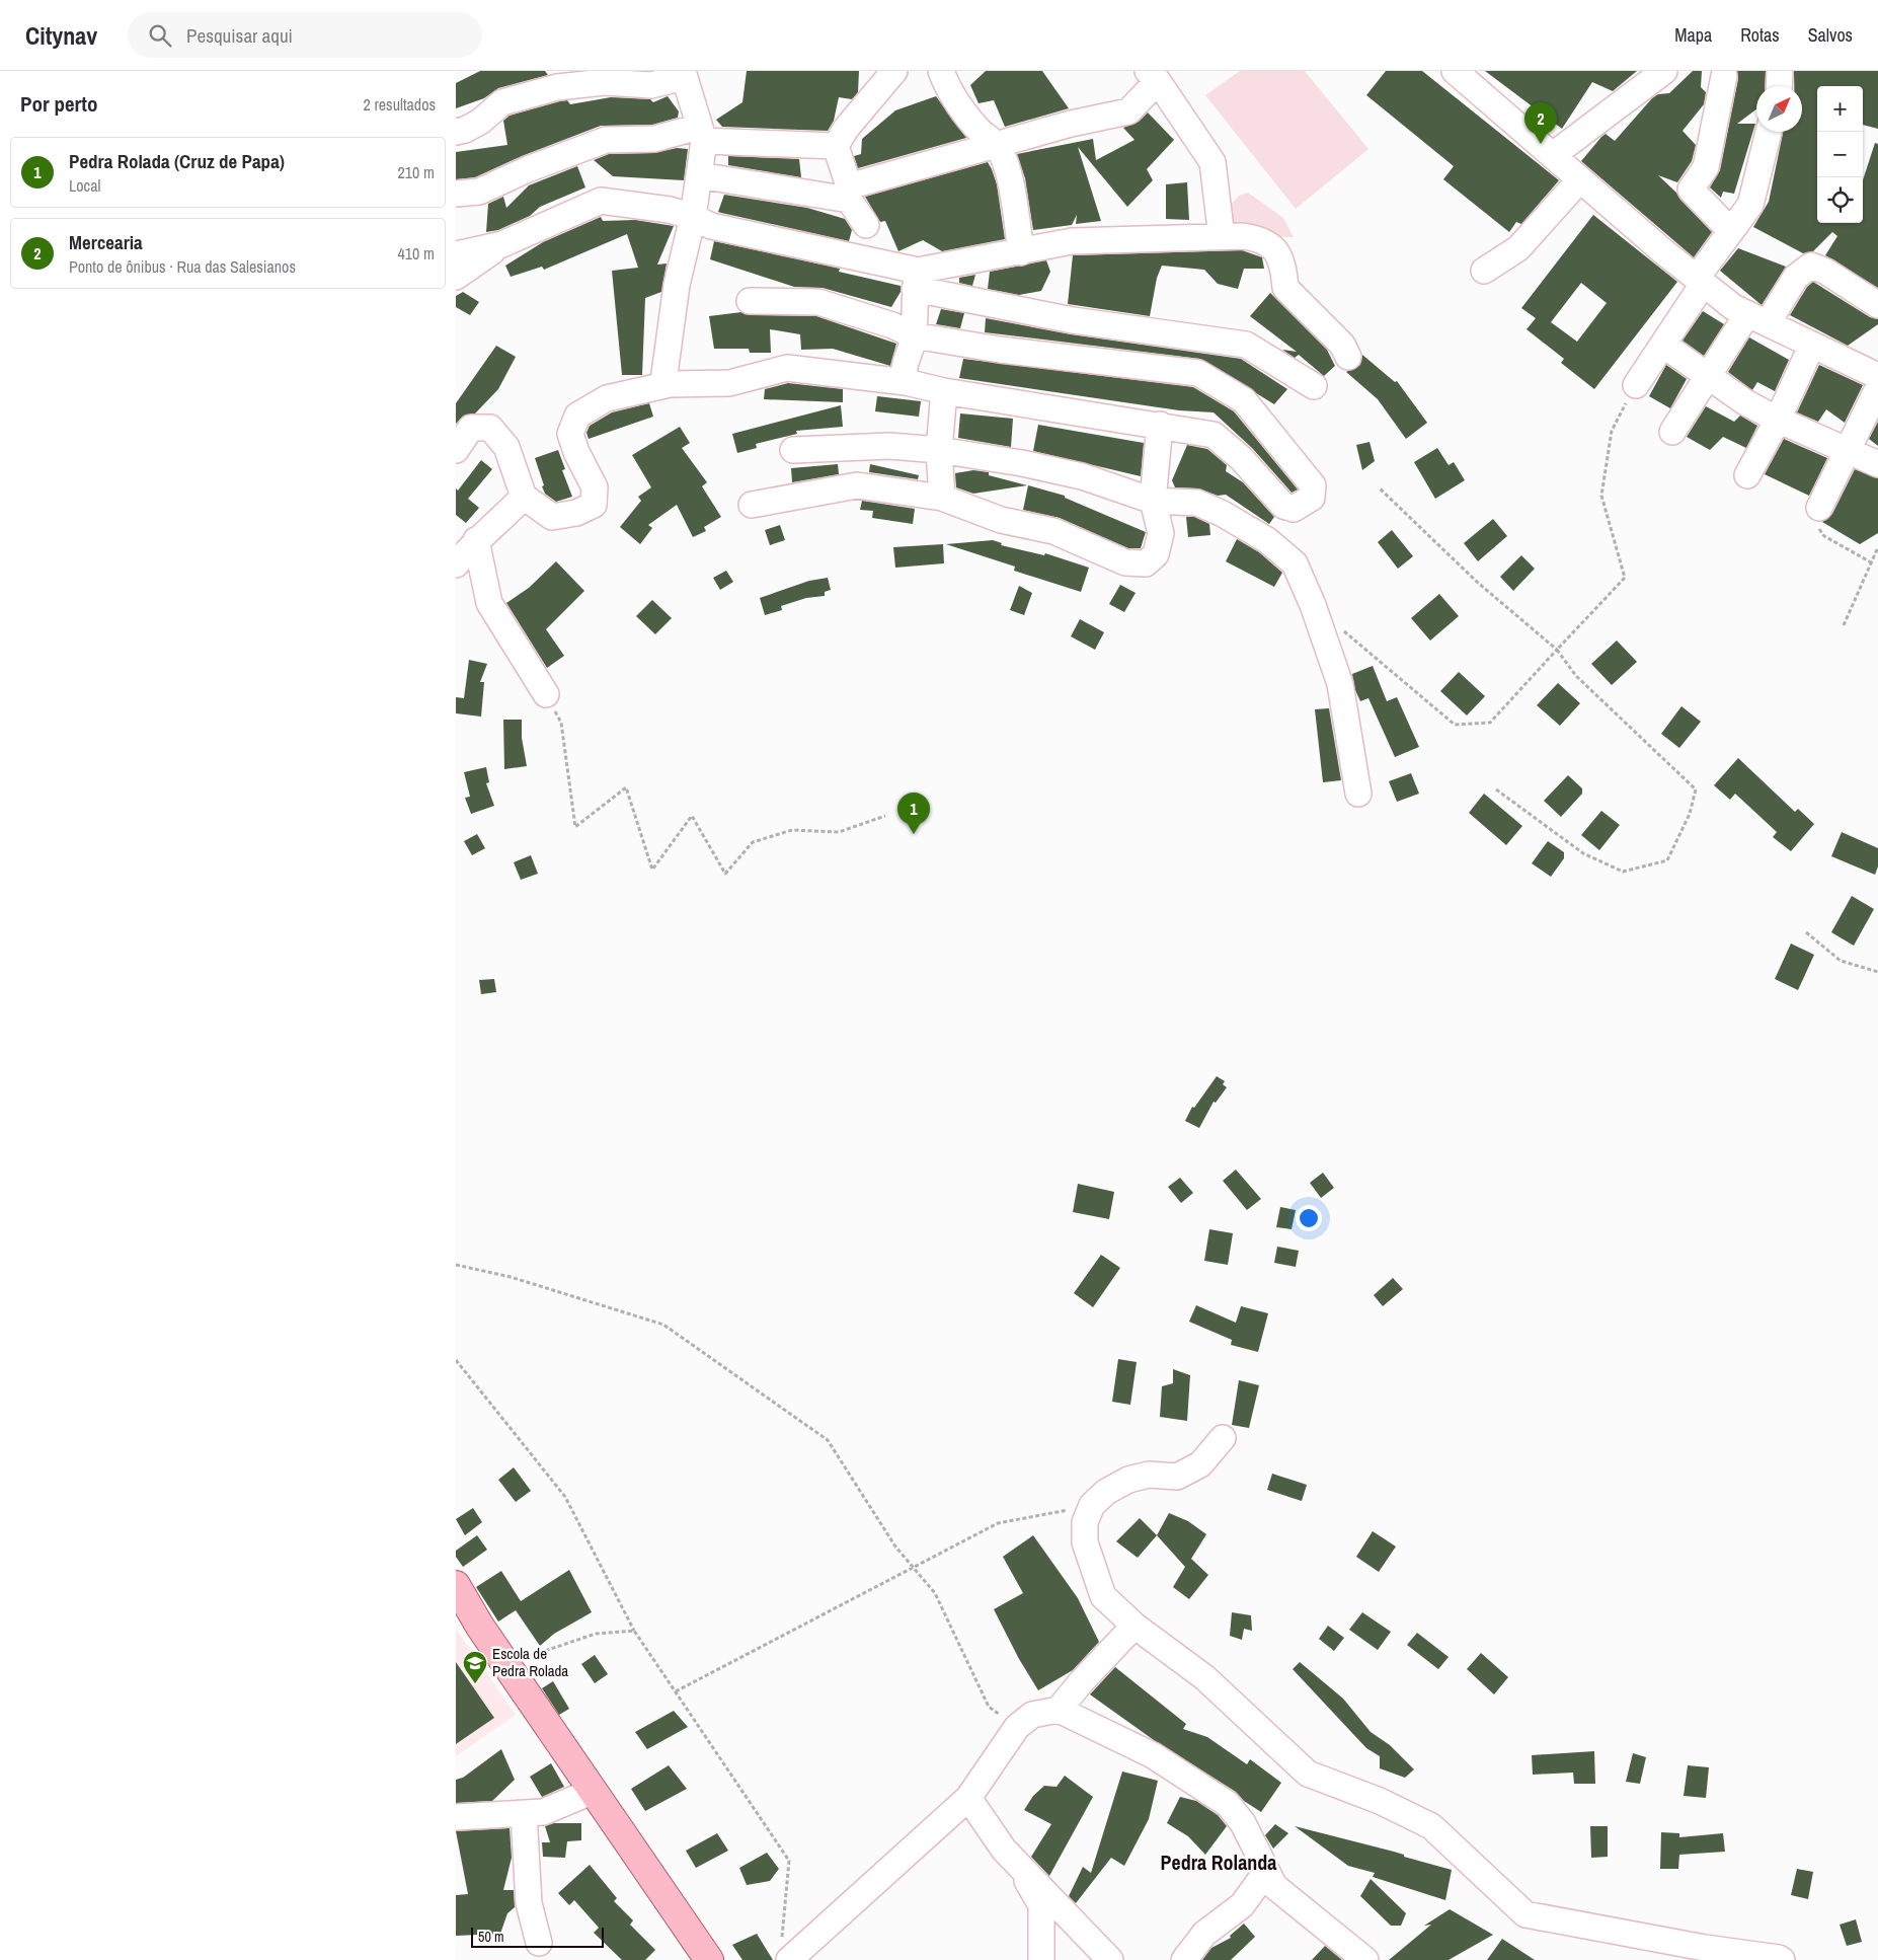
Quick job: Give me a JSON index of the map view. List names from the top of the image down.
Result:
{
  "districts": ["Pedra Rolanda"],
  "places": {
    "school or university": ["Escola de Pedra Rolada"]
  },
  "scale_bar": "50 m",
  "north": "top right",
  "page": {
    "header": "Citynav",
    "search": "Pesquisar aqui",
    "nav": ["Mapa", "Rotas", "Salvos"],
    "heading": ["Por perto", "2 resultados"],
    "map_buttons": ["+", "−"],
    "pins": ["2", "1"],
    "list": [
      {
        "mark": "1",
        "name": "Pedra Rolada (Cruz de Papa)",
        "note": "Local",
        "value": "210 m"
      },
      {
        "mark": "2",
        "name": "Mercearia",
        "note": "Ponto de ônibus · Rua das Salesianos",
        "value": "410 m"
      }
    ],
    "scale": "50 m"
  }
}
